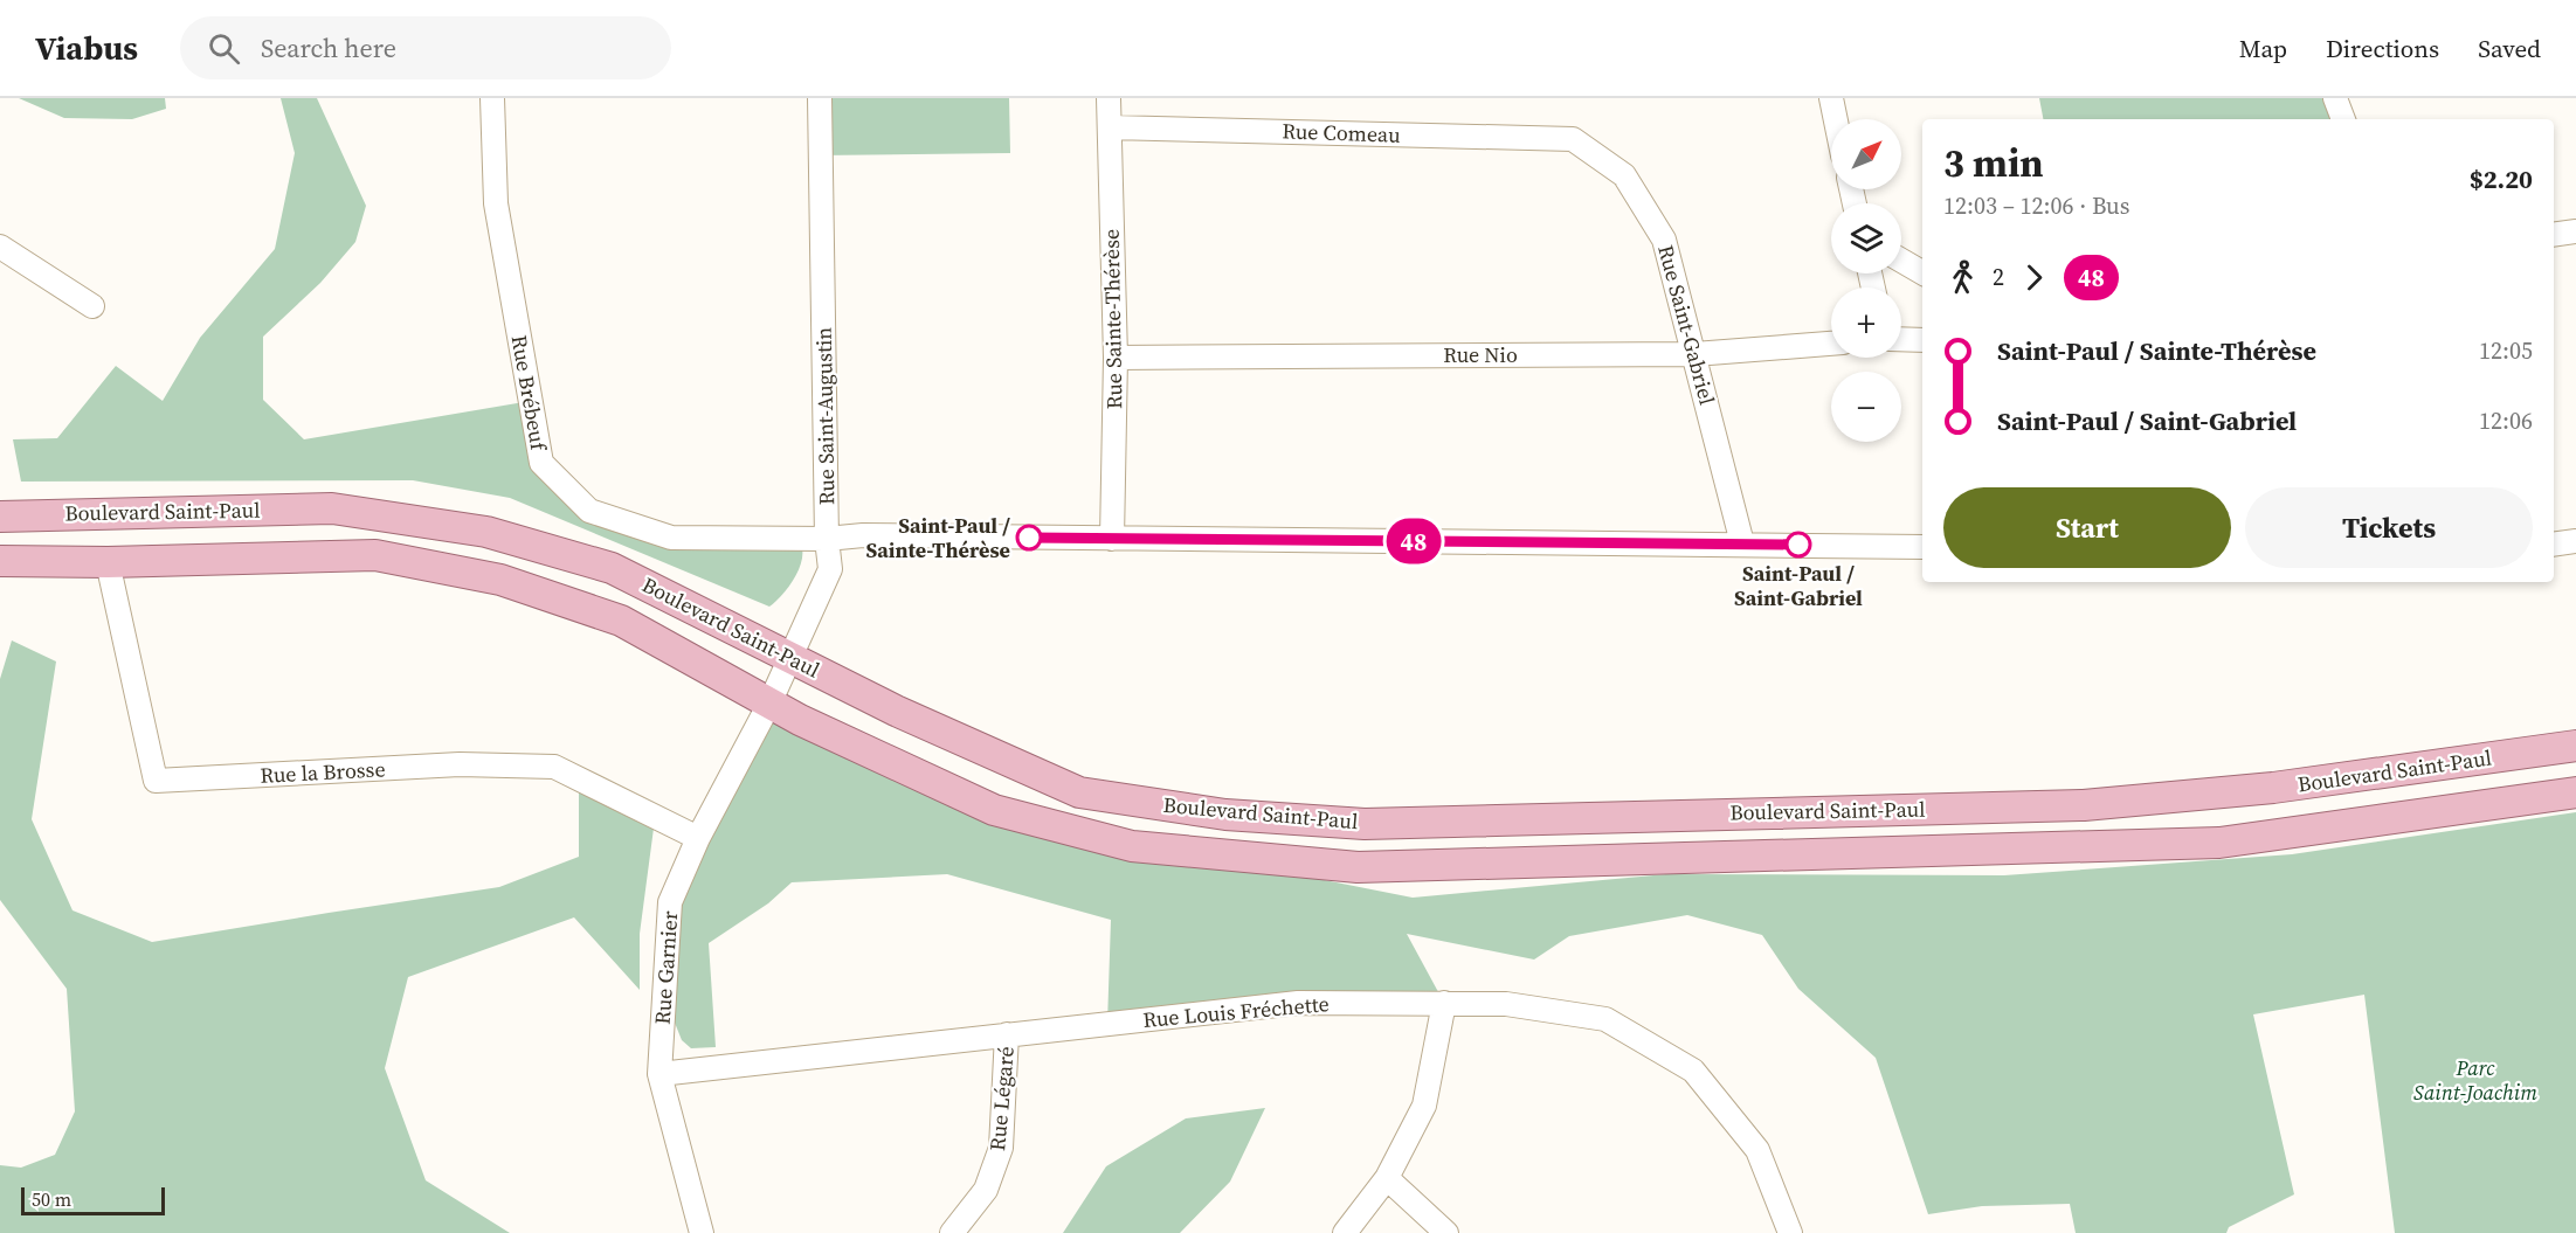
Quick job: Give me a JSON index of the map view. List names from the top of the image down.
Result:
{
  "streets": {
    "main road": ["Boulevard Saint-Paul"],
    "street": [
      "Rue Comeau",
      "Rue Sainte-Thérèse",
      "Rue Saint-Gabriel",
      "Rue Nio",
      "Rue Brébeuf",
      "Rue Saint-Augustin",
      "Rue la Brosse",
      "Rue Garnier",
      "Rue Louis Fréchette",
      "Rue Légaré"
    ]
  },
  "crossings": [
    ["Rue Comeau", "Rue Sainte-Thérèse"],
    ["Rue Comeau", "Rue Saint-Gabriel"],
    ["Rue Sainte-Thérèse", "Rue Nio"],
    ["Rue Sainte-Thérèse", "Rue Brébeuf"],
    ["Rue Saint-Gabriel", "Rue Nio"],
    ["Rue Saint-Gabriel", "Rue Brébeuf"],
    ["Rue Brébeuf", "Rue Saint-Augustin"],
    ["Rue Saint-Augustin", "Boulevard Saint-Paul"],
    ["Rue Saint-Augustin", "Rue Garnier"],
    ["Boulevard Saint-Paul", "Rue la Brosse"],
    ["Boulevard Saint-Paul", "Rue Garnier"],
    ["Rue la Brosse", "Rue Garnier"],
    ["Rue Garnier", "Rue Louis Fréchette"],
    ["Rue Louis Fréchette", "Rue Légaré"]
  ],
  "parks": ["Parc Saint-Joachim"],
  "places": ["Saint-Paul / Sainte-Thérèse", "Saint-Paul / Saint-Gabriel"],
  "lines": ["bus line 48"],
  "scale_bar": "50 m",
  "north": "top right",
  "page": {
    "header": "Viabus",
    "search": "Search here",
    "nav": ["Map", "Directions", "Saved"],
    "on_map": "48",
    "map_buttons": ["+", "−"],
    "heading": ["3 min", "12:03 – 12:06 · Bus", "$2.20"],
    "legs": ["2", "48"],
    "list": [
      {
        "name": "Saint-Paul / Sainte-Thérèse",
        "value": "12:05"
      },
      {
        "name": "Saint-Paul / Saint-Gabriel",
        "value": "12:06"
      }
    ],
    "buttons": ["Start", "Tickets"],
    "scale": "50 m"
  }
}
